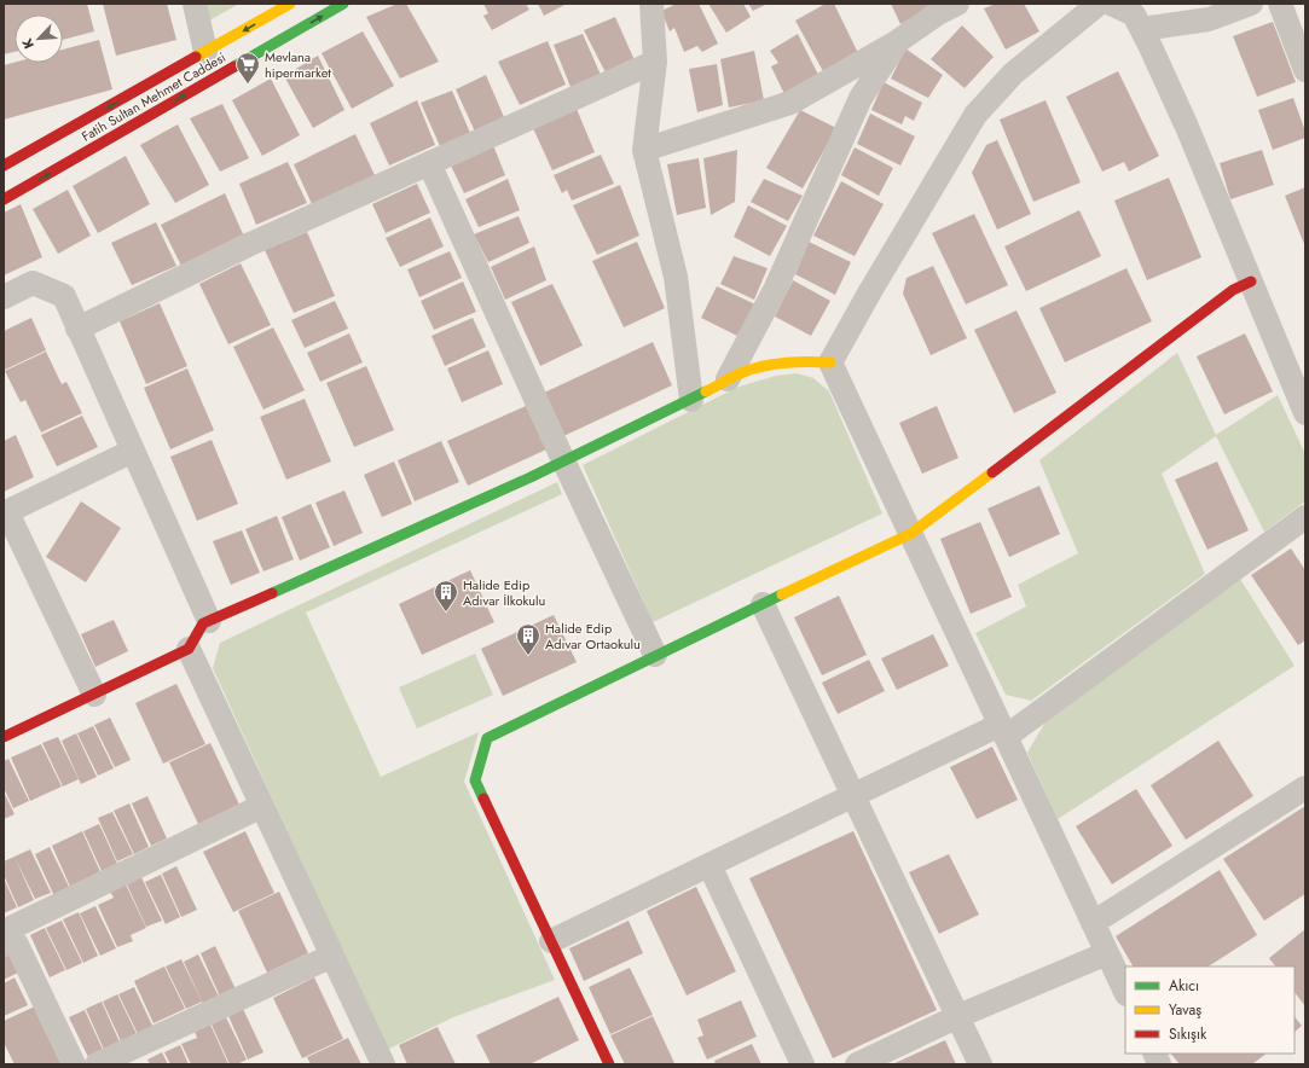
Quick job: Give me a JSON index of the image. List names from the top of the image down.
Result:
{
  "streets": {
    "street": ["Fatih Sultan Mehmet Caddesi"]
  },
  "places": {
    "supermarket": ["Mevlana hipermarket"],
    "building": ["Halide Edip Adıvar İlkokulu", "Halide Edip Adıvar Ortaokulu"]
  },
  "legend": ["Akıcı", "Yavaş", "Sıkışık"],
  "north": "bottom left"
}
